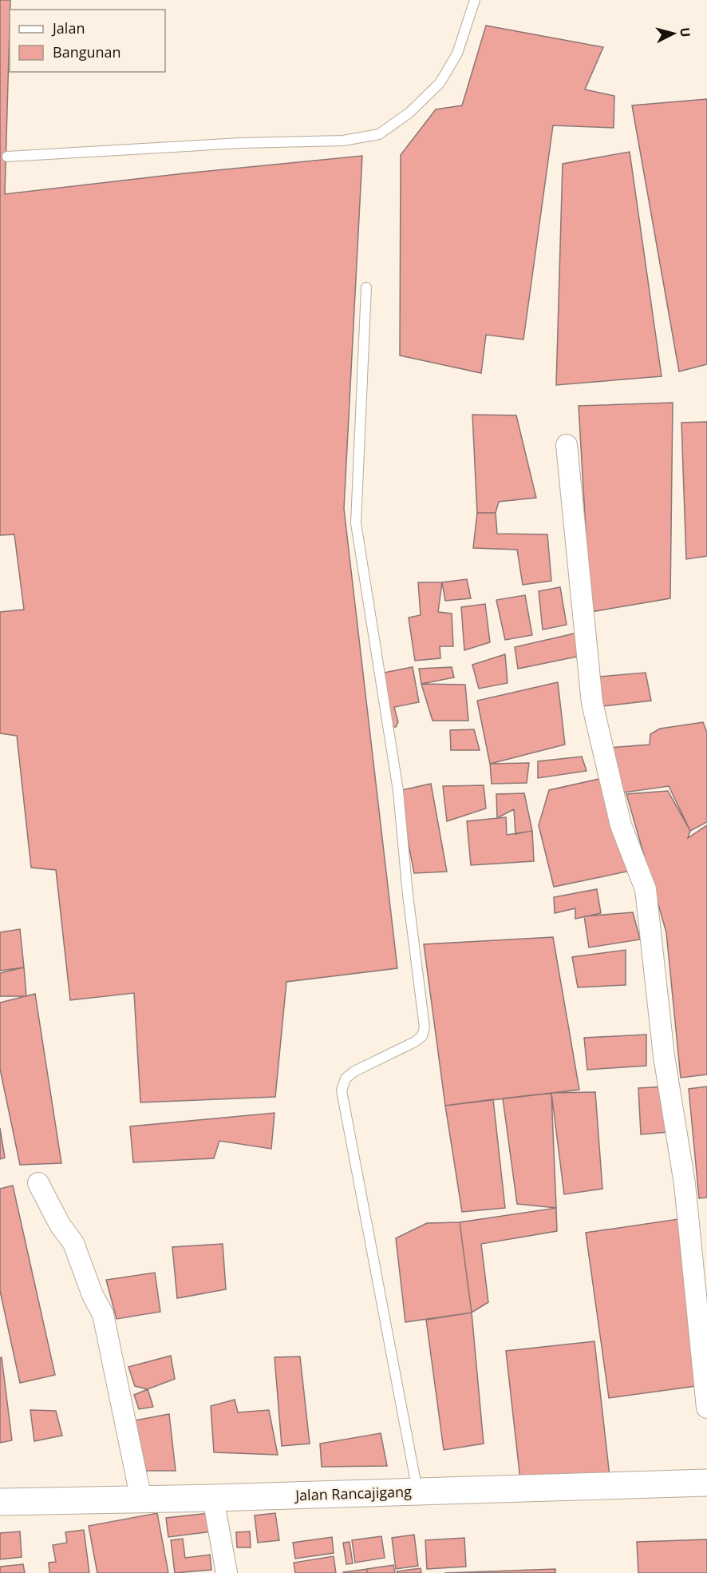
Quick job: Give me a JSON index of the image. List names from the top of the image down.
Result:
{
  "streets": {
    "main road": ["Jalan Rancajigang"]
  },
  "legend": ["Jalan", "Bangunan"],
  "north": "right"
}
